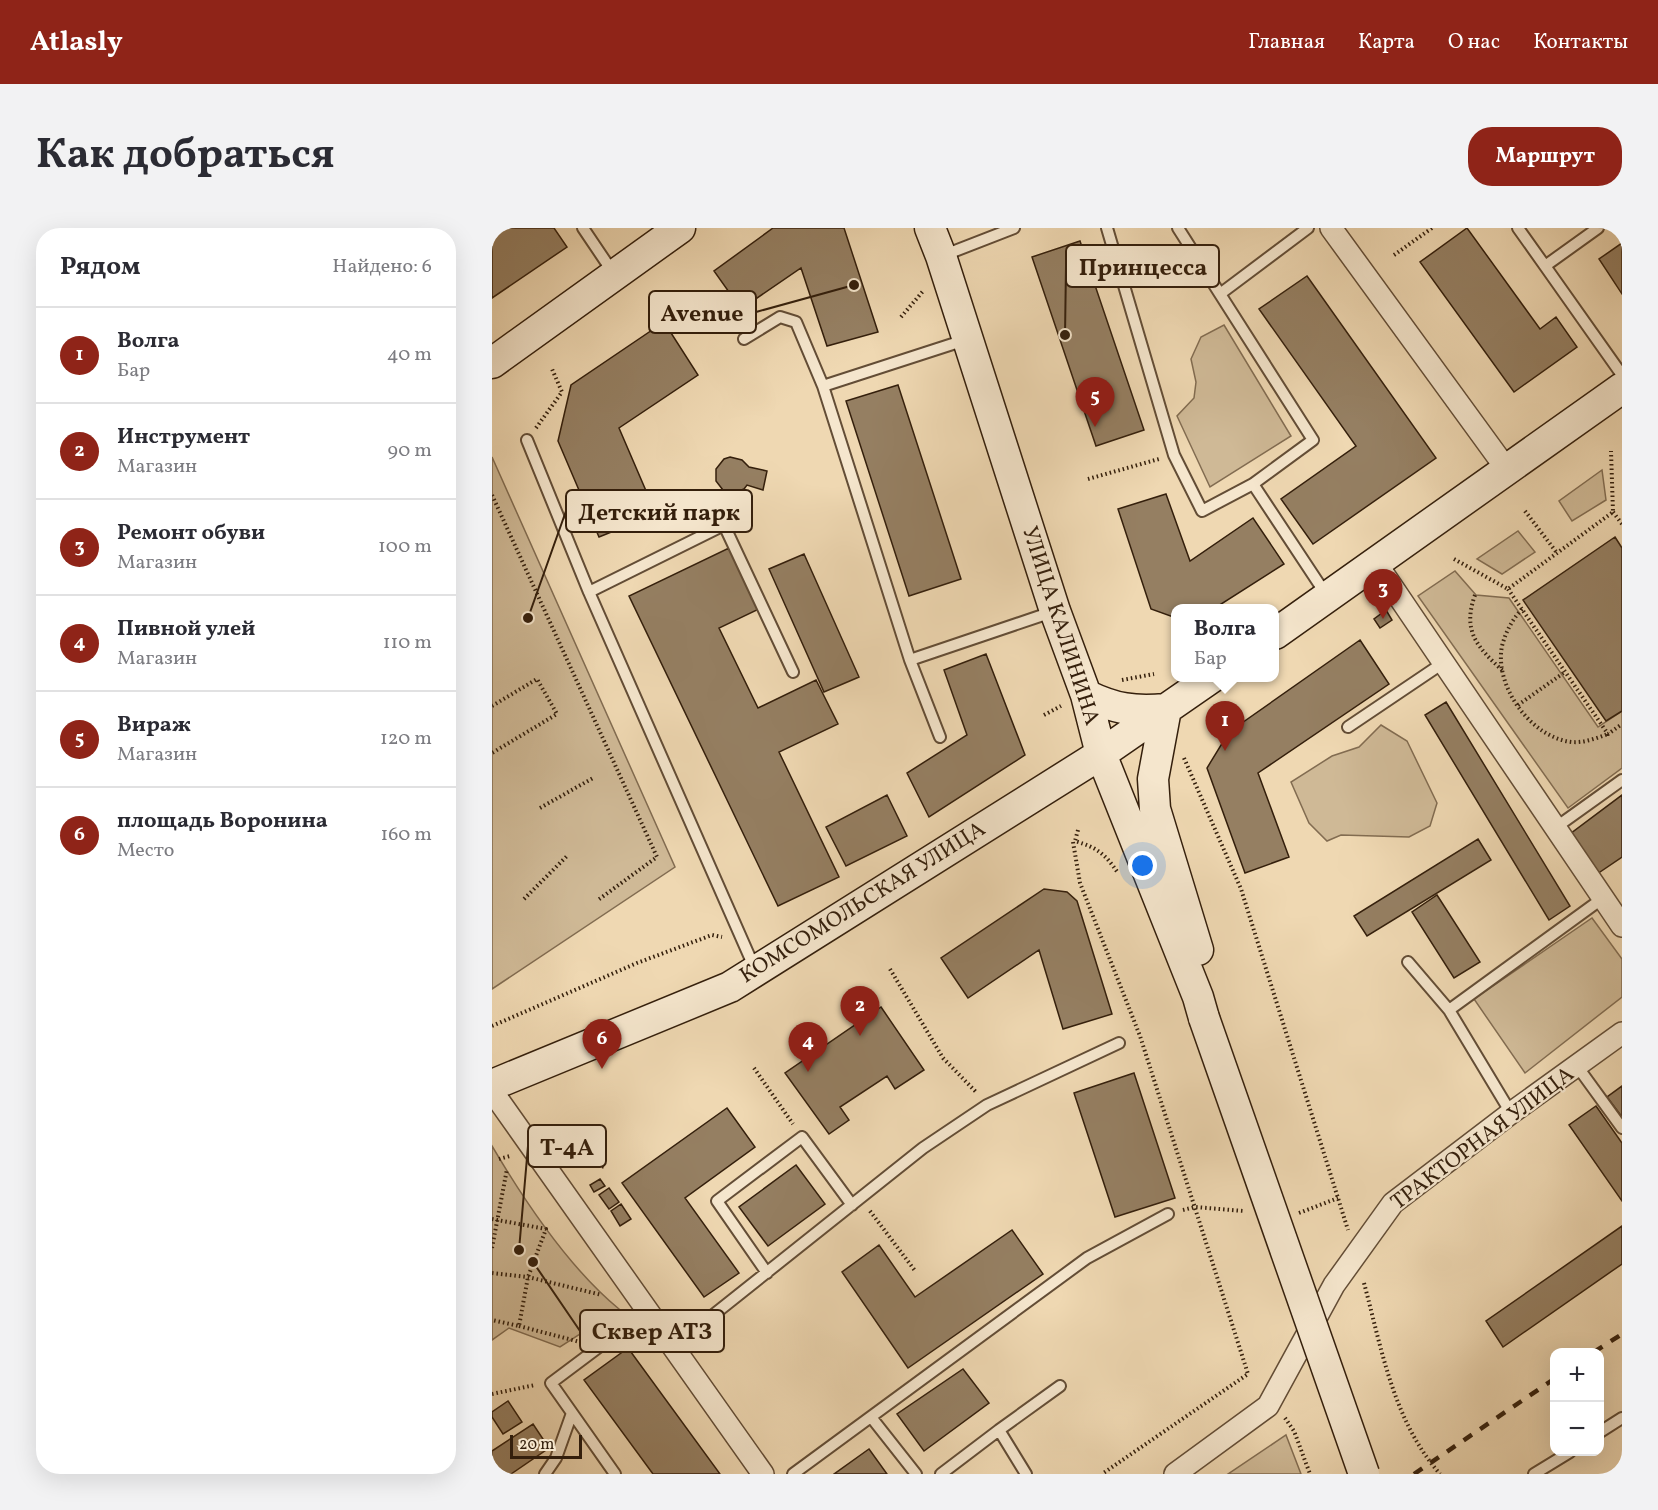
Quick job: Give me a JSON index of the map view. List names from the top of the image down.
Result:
{
  "streets": {
    "main road": ["УЛИЦА КАЛИНИНА", "КОМСОМОЛЬСКАЯ УЛИЦА"],
    "street": ["ТРАКТОРНАЯ УЛИЦА"]
  },
  "crossings": [
    ["УЛИЦА КАЛИНИНА", "КОМСОМОЛЬСКАЯ УЛИЦА"]
  ],
  "places": [
    "Avenue",
    "Принцесса",
    "Детский парк",
    "Т-4А",
    "Сквер АТЗ"
  ],
  "scale_bar": "20 m",
  "page": {
    "header": "Atlasly",
    "nav": [
      "Главная",
      "Карта",
      "О нас",
      "Контакты"
    ],
    "title": "Как добраться",
    "buttons": "Маршрут",
    "heading": ["Рядом", "Найдено: 6"],
    "list": [
      {
        "mark": "1",
        "name": "Волга",
        "note": "Бар",
        "value": "40 m"
      },
      {
        "mark": "2",
        "name": "Инструмент",
        "note": "Магазин",
        "value": "90 m"
      },
      {
        "mark": "3",
        "name": "Ремонт обуви",
        "note": "Магазин",
        "value": "100 m"
      },
      {
        "mark": "4",
        "name": "Пивной улей",
        "note": "Магазин",
        "value": "110 m"
      },
      {
        "mark": "5",
        "name": "Вираж",
        "note": "Магазин",
        "value": "120 m"
      },
      {
        "mark": "6",
        "name": "площадь Воронина",
        "note": "Место",
        "value": "160 m"
      }
    ],
    "pins": [
      "5",
      "3",
      "1",
      "2",
      "6",
      "4"
    ],
    "popup": ["Волга", "Бар"],
    "map_buttons": ["+", "−"],
    "scale": "20 m"
  }
}
